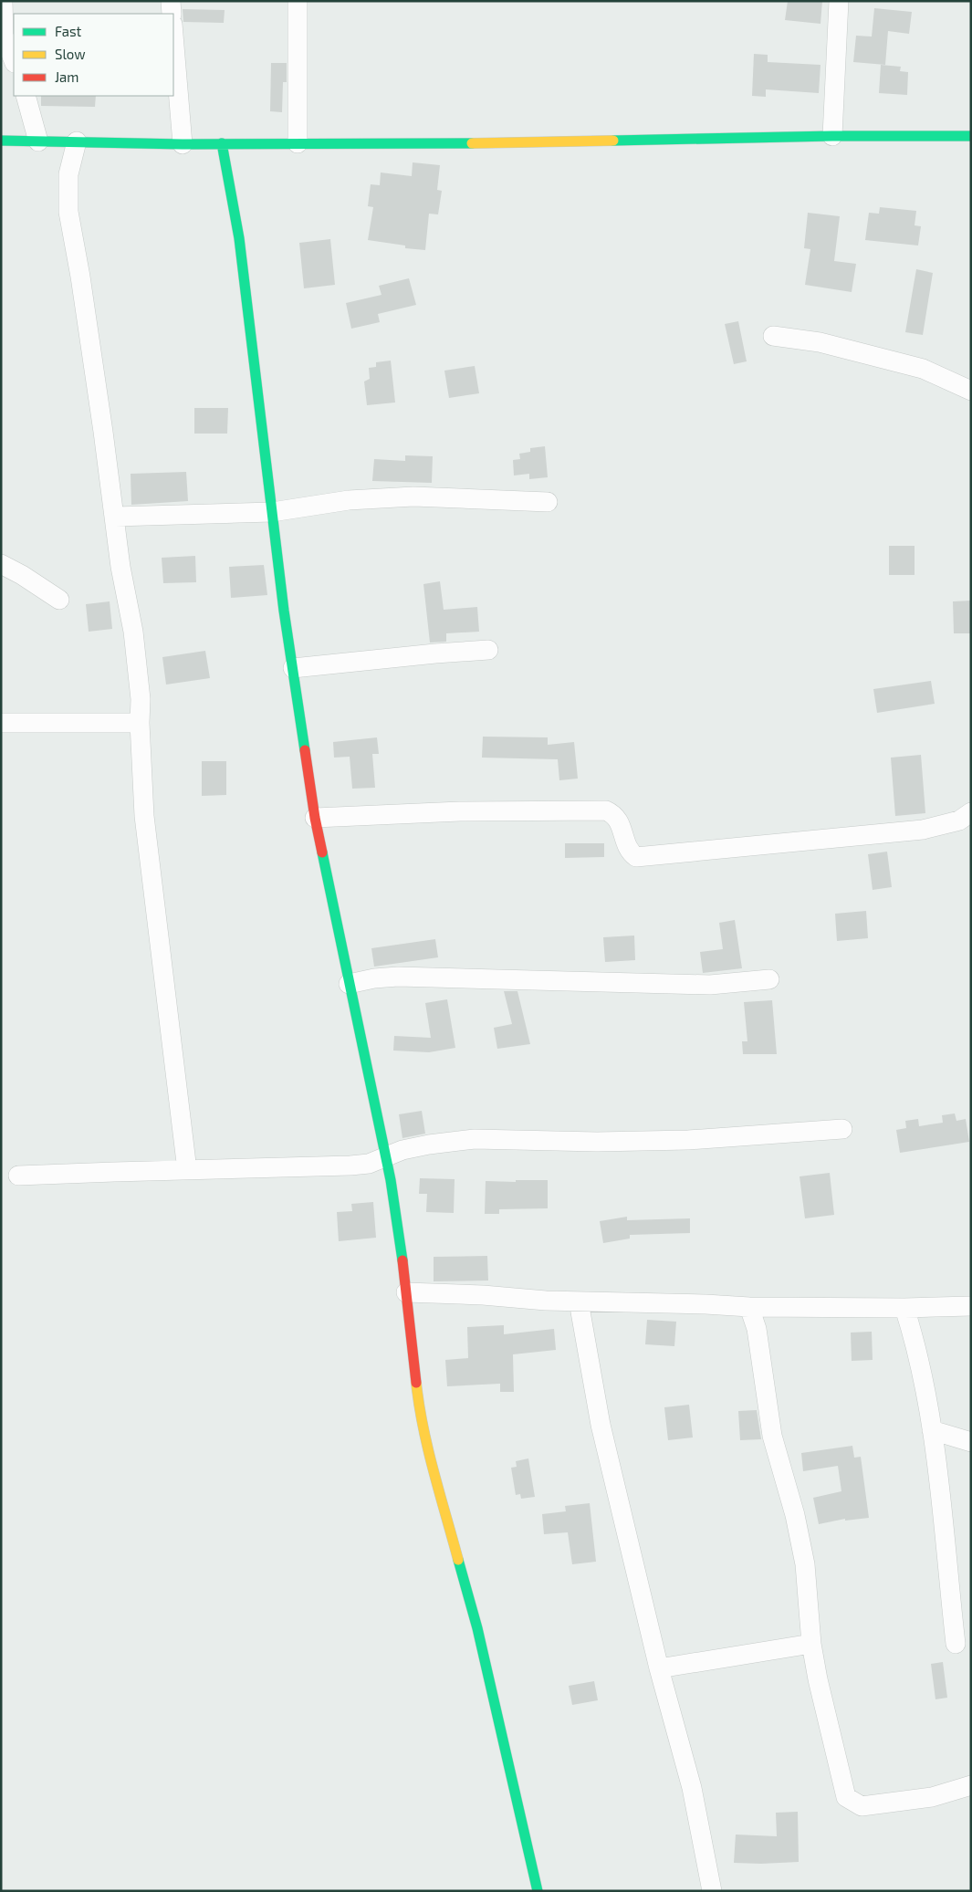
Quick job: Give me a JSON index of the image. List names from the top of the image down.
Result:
{
  "legend": ["Fast", "Slow", "Jam"]
}
